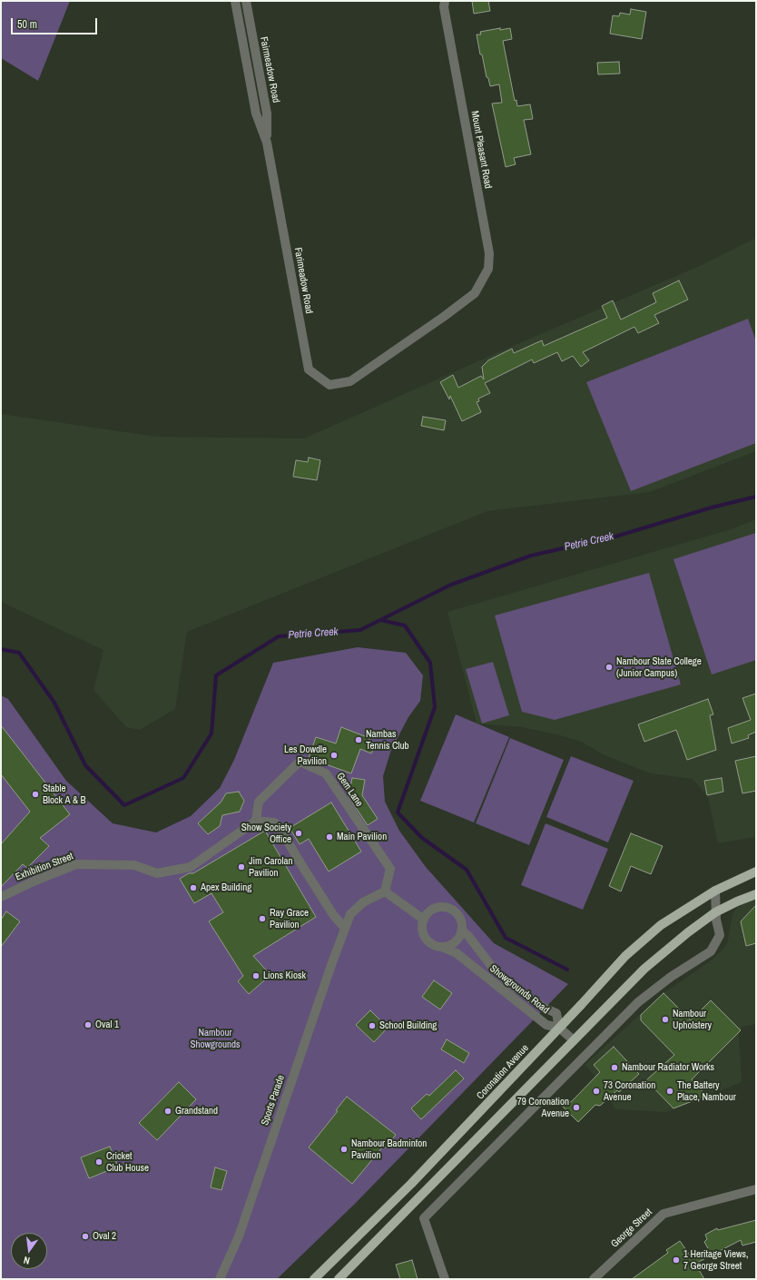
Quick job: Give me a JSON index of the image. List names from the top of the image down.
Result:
{
  "streets": {
    "main road": ["Coronation Avenue"],
    "street": [
      "Fairmeadow Road",
      "Mount Pleasant Road",
      "Farimeadow Road",
      "Gem Lane",
      "Exhibition Street",
      "Showgrounds Road",
      "Sports Parade",
      "George Street"
    ]
  },
  "crossings": [
    ["Fairmeadow Road", "Farimeadow Road"],
    ["Mount Pleasant Road", "Farimeadow Road"],
    ["Gem Lane", "Exhibition Street"],
    ["Showgrounds Road", "Coronation Avenue"]
  ],
  "water": ["Petrie Creek"],
  "parks": ["Nambour Showgrounds"],
  "places": [
    "Nambour State College (Junior Campus)",
    "Nambas Tennis Club",
    "Les Dowdle Pavilion",
    "Stable Block A & B",
    "Show Society Office",
    "Main Pavilion",
    "Jim Carolan Pavilion",
    "Apex Building",
    "Ray Grace Pavilion",
    "Lions Kiosk",
    "Nambour Upholstery",
    "Oval 1",
    "School Building",
    "Nambour Radiator Works",
    "73 Coronation Avenue",
    "The Battery Place, Nambour",
    "79 Coronation Avenue",
    "Grandstand",
    "Nambour Badminton Pavilion",
    "Cricket Club House",
    "Oval 2",
    "1 Heritage Views, 7 George Street"
  ],
  "scale_bar": "50 m",
  "north": "bottom"
}
